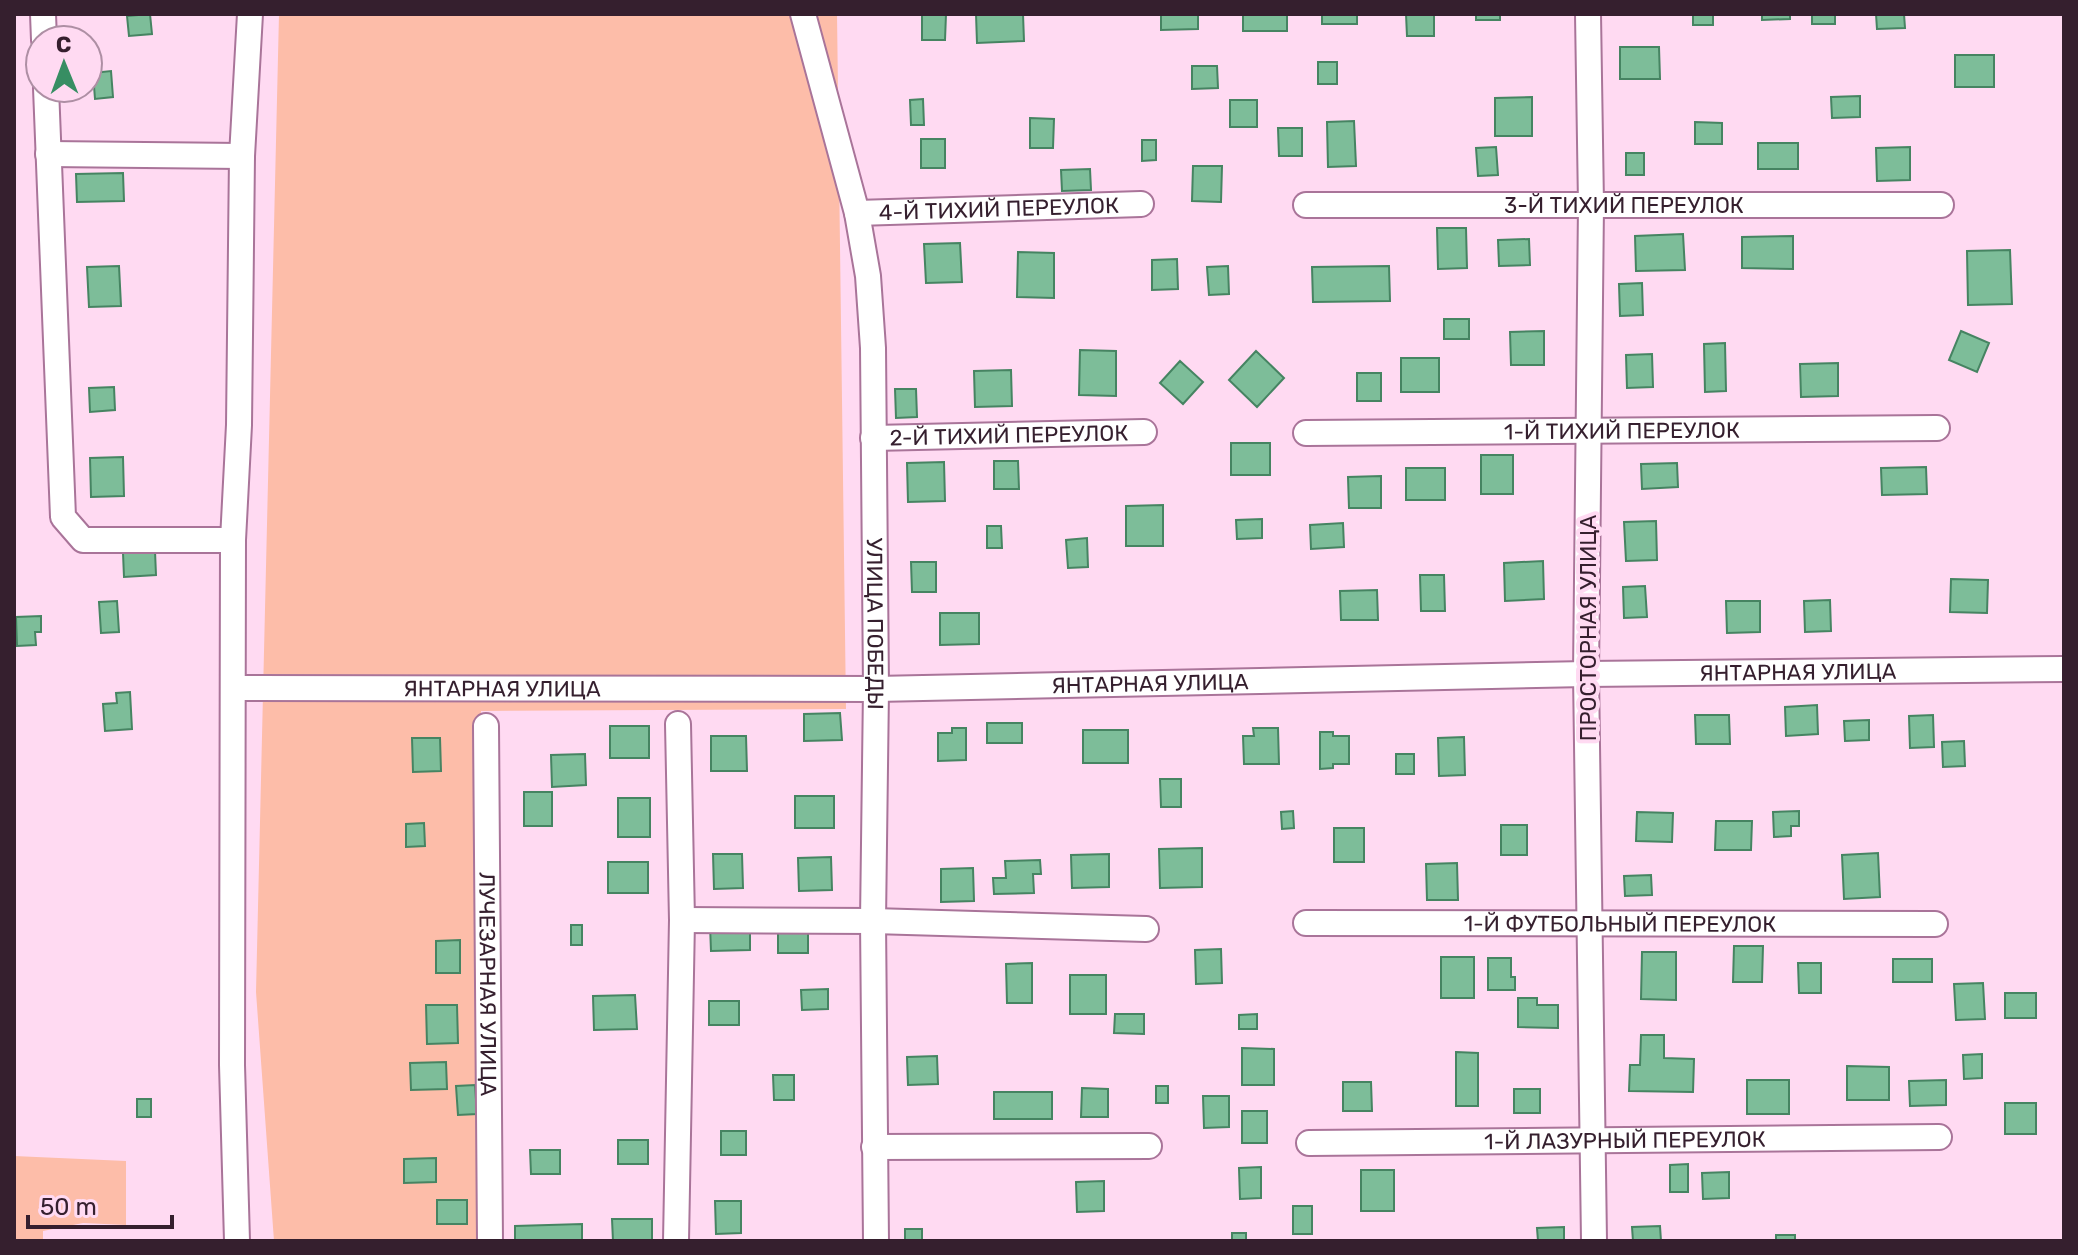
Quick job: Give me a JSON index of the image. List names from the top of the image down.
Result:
{
  "streets": {
    "street": [
      "3-Й ТИХИЙ ПЕРЕУЛОК",
      "4-Й ТИХИЙ ПЕРЕУЛОК",
      "1-Й ТИХИЙ ПЕРЕУЛОК",
      "2-Й ТИХИЙ ПЕРЕУЛОК",
      "УЛИЦА ПОБЕДЫ",
      "ПРОСТОРНАЯ УЛИЦА",
      "ЯНТАРНАЯ УЛИЦА",
      "1-Й ФУТБОЛЬНЫЙ ПЕРЕУЛОК",
      "ЛУЧЕЗАРНАЯ УЛИЦА",
      "1-Й ЛАЗУРНЫЙ ПЕРЕУЛОК"
    ]
  },
  "crossings": [
    ["3-Й ТИХИЙ ПЕРЕУЛОК", "ПРОСТОРНАЯ УЛИЦА"],
    ["4-Й ТИХИЙ ПЕРЕУЛОК", "УЛИЦА ПОБЕДЫ"],
    ["1-Й ТИХИЙ ПЕРЕУЛОК", "ПРОСТОРНАЯ УЛИЦА"],
    ["2-Й ТИХИЙ ПЕРЕУЛОК", "УЛИЦА ПОБЕДЫ"],
    ["УЛИЦА ПОБЕДЫ", "ЯНТАРНАЯ УЛИЦА"],
    ["ПРОСТОРНАЯ УЛИЦА", "ЯНТАРНАЯ УЛИЦА"],
    ["ПРОСТОРНАЯ УЛИЦА", "1-Й ФУТБОЛЬНЫЙ ПЕРЕУЛОК"],
    ["ПРОСТОРНАЯ УЛИЦА", "1-Й ЛАЗУРНЫЙ ПЕРЕУЛОК"]
  ],
  "scale_bar": "50 m",
  "north": "top"
}
